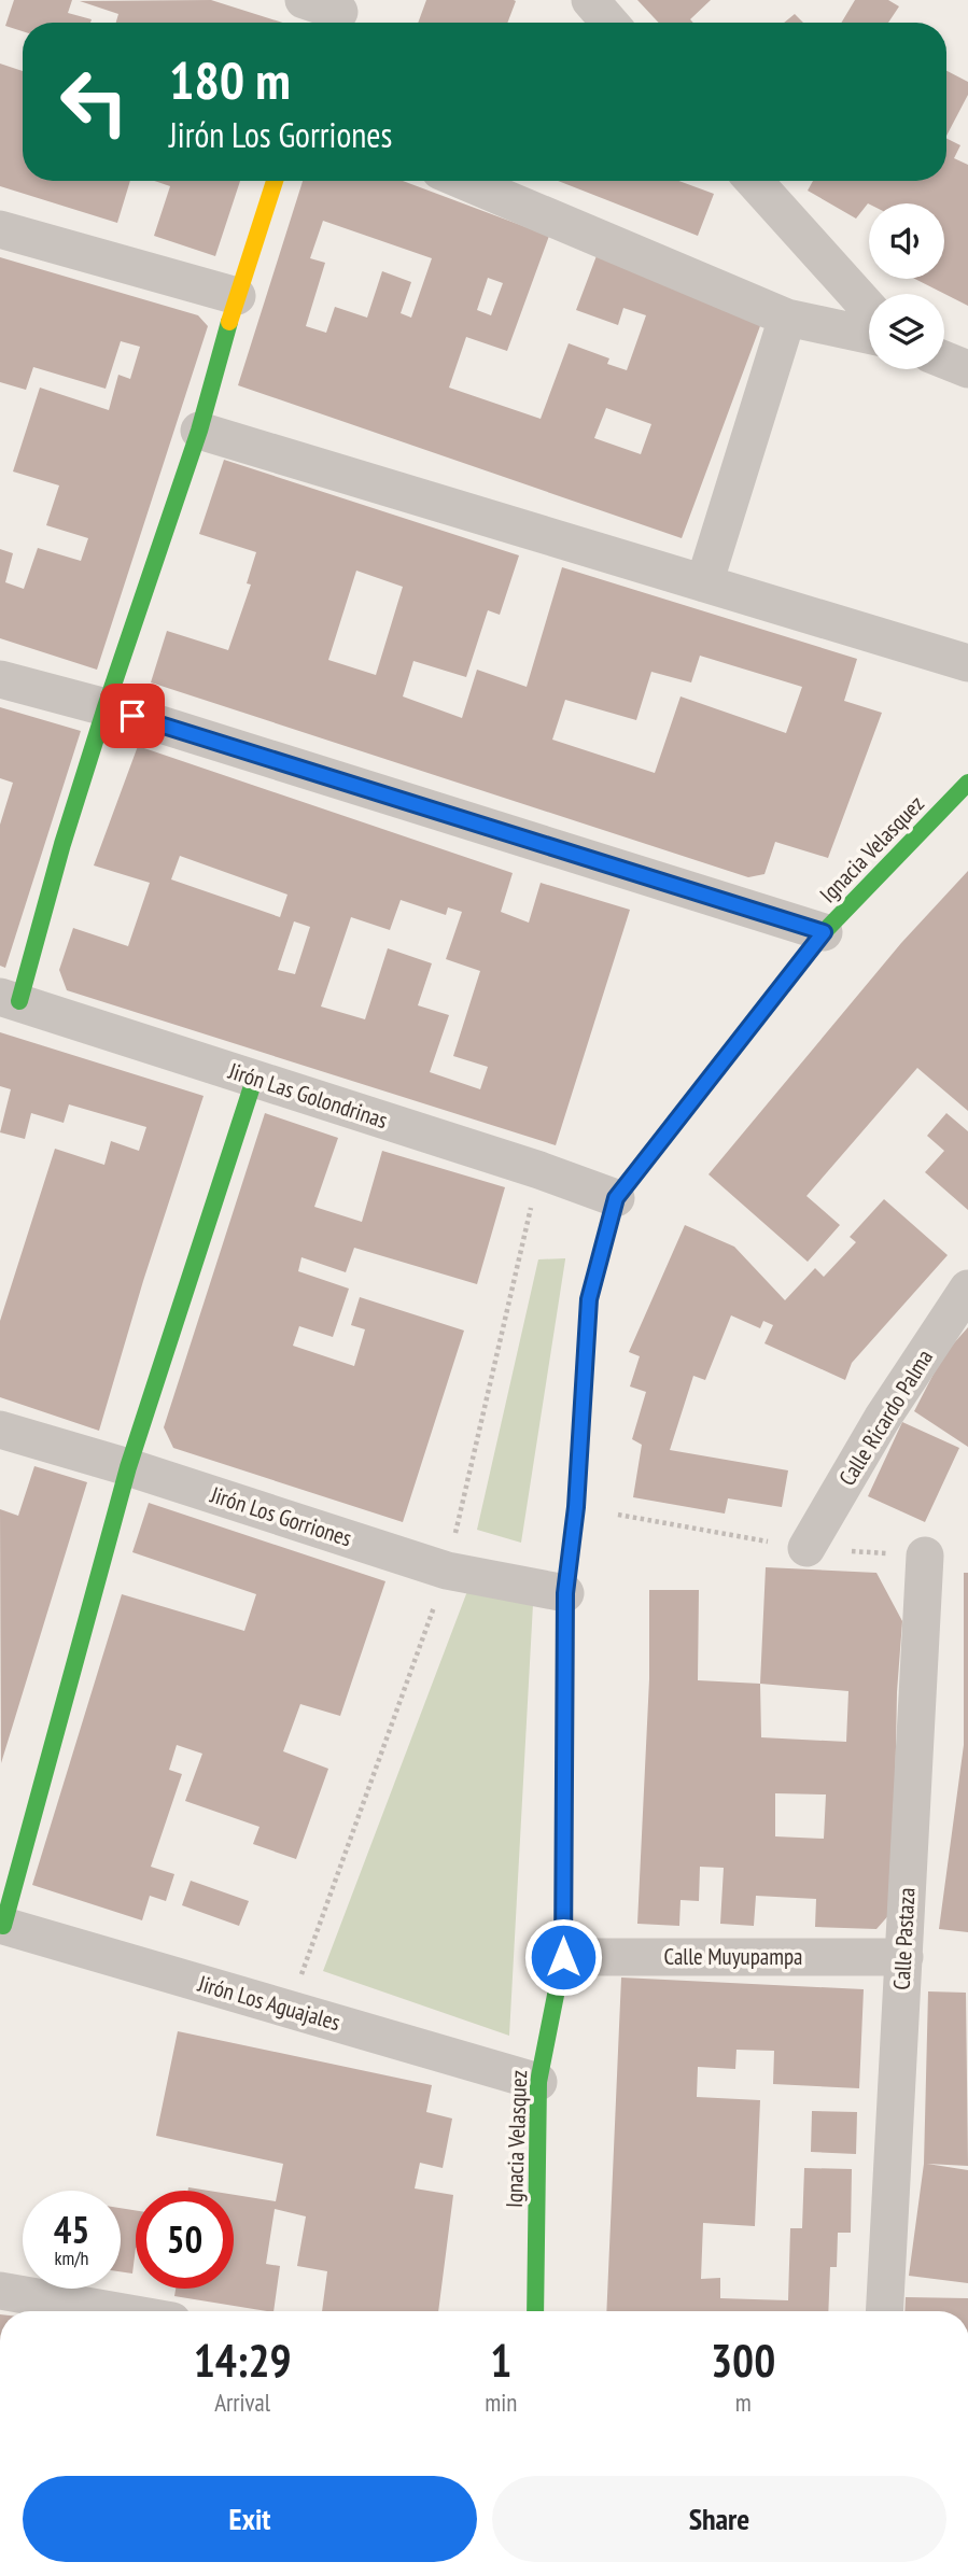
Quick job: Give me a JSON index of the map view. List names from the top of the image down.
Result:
{
  "streets": {
    "street": [
      "Ignacia Velasquez",
      "Jirón Las Golondrinas",
      "Calle Ricardo Palma",
      "Jirón Los Gorriones",
      "Calle Pastaza",
      "Calle Muyupampa",
      "Jirón Los Aguajales"
    ]
  },
  "crossings": [
    ["Ignacia Velasquez", "Jirón Las Golondrinas"],
    ["Ignacia Velasquez", "Jirón Los Gorriones"],
    ["Ignacia Velasquez", "Calle Muyupampa"],
    ["Ignacia Velasquez", "Jirón Los Aguajales"],
    ["Calle Pastaza", "Calle Muyupampa"]
  ],
  "page": {
    "turn": ["180 m", "Jirón Los Gorriones"],
    "speed": "45 km/h",
    "limit": "50",
    "eta": [
      "14:29",
      "Arrival",
      "1",
      "min",
      "300",
      "m"
    ],
    "buttons": ["Exit", "Share"]
  }
}
